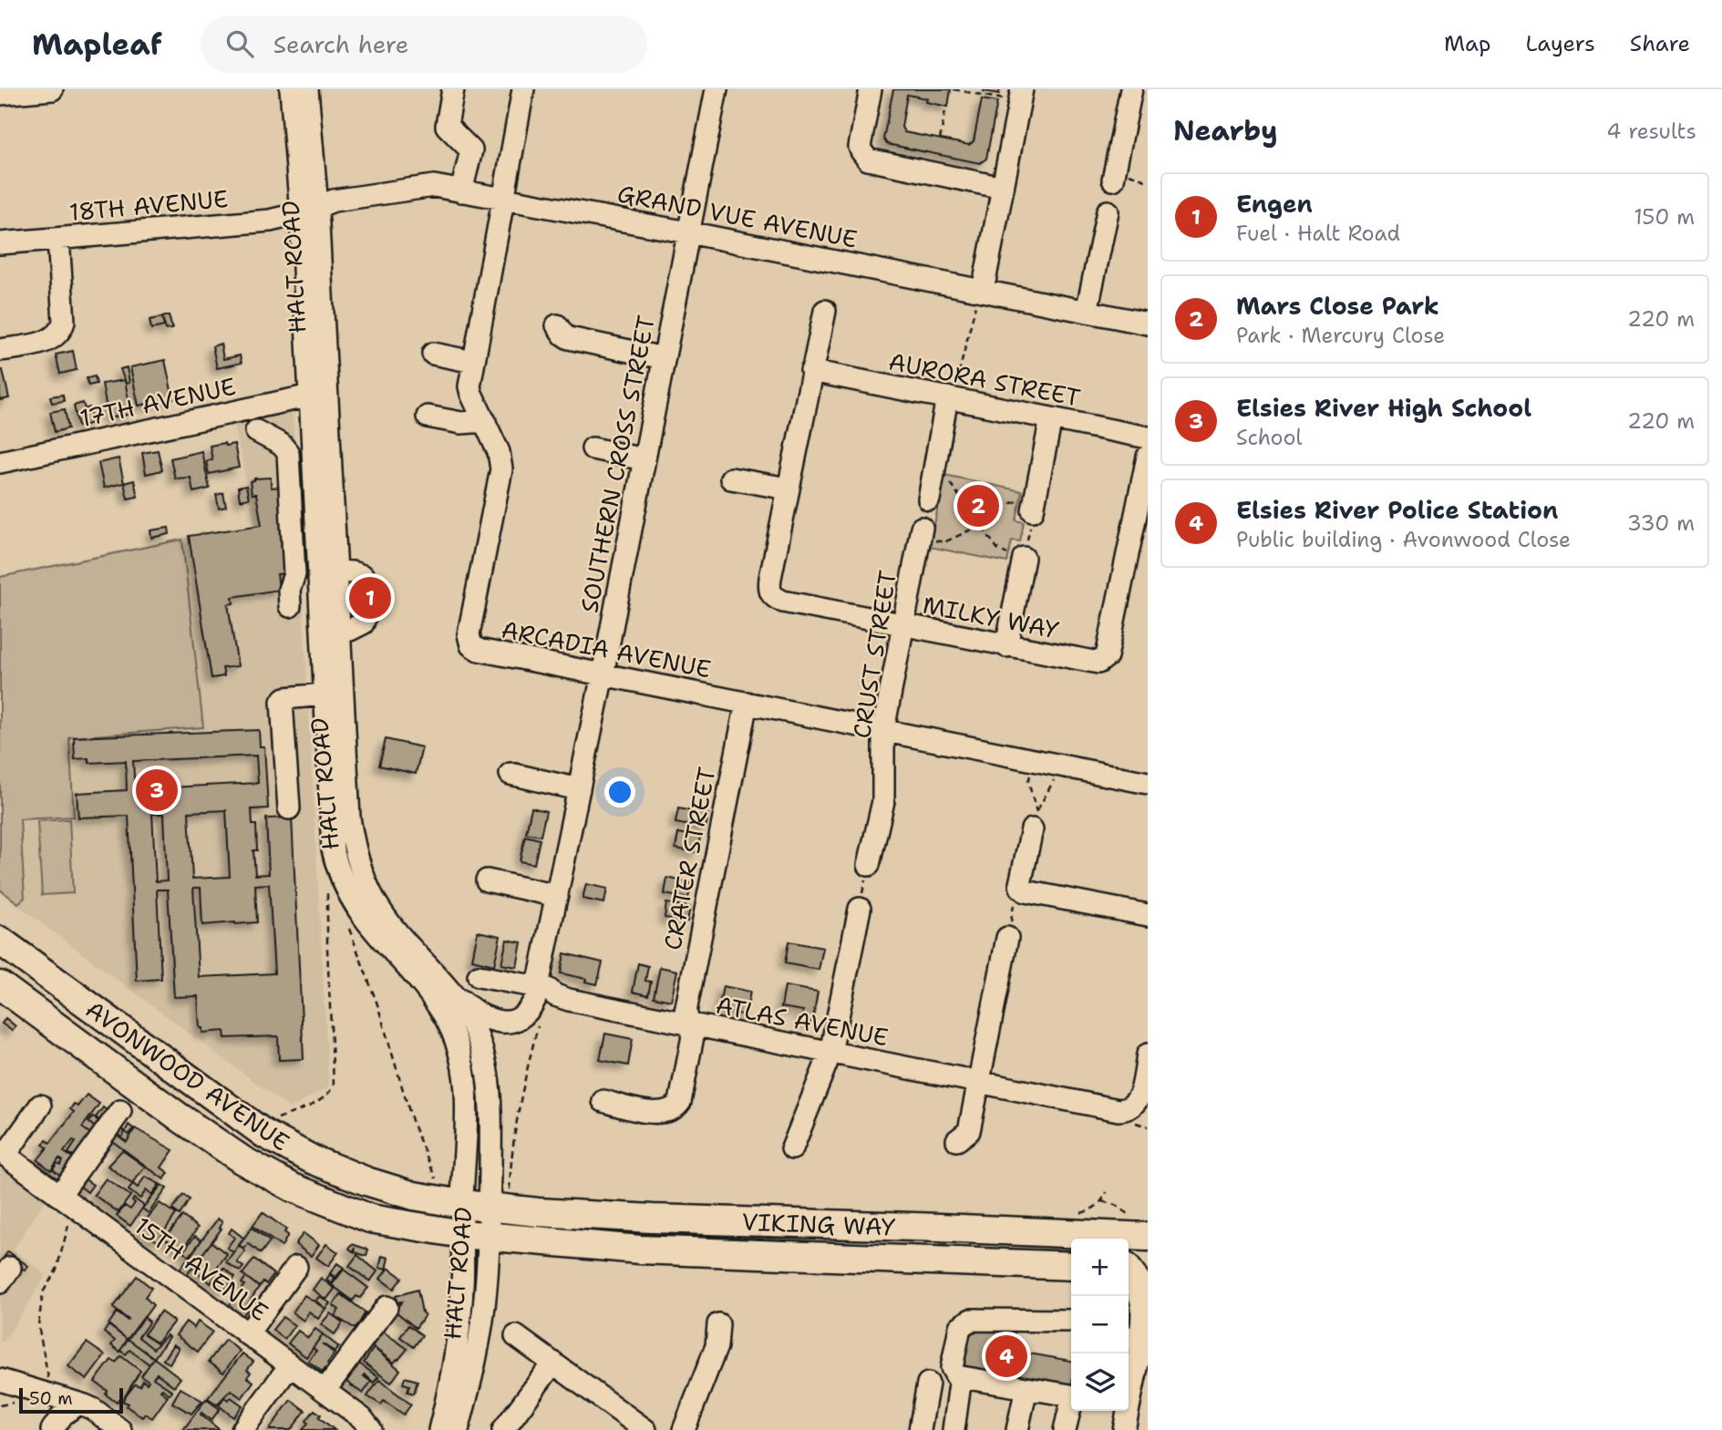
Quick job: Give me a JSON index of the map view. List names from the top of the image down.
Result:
{
  "streets": {
    "main road": ["AVONWOOD AVENUE", "VIKING WAY"],
    "street": [
      "18TH AVENUE",
      "GRAND VUE AVENUE",
      "HALT ROAD",
      "AURORA STREET",
      "17TH AVENUE",
      "SOUTHERN CROSS STREET",
      "MILKY WAY",
      "ARCADIA AVENUE",
      "CRUST STREET",
      "CRATER STREET",
      "ATLAS AVENUE",
      "15TH AVENUE"
    ]
  },
  "crossings": [
    ["18TH AVENUE", "GRAND VUE AVENUE"],
    ["18TH AVENUE", "HALT ROAD"],
    ["GRAND VUE AVENUE", "HALT ROAD"],
    ["GRAND VUE AVENUE", "SOUTHERN CROSS STREET"],
    ["GRAND VUE AVENUE", "ARCADIA AVENUE"],
    ["HALT ROAD", "17TH AVENUE"],
    ["HALT ROAD", "SOUTHERN CROSS STREET"],
    ["HALT ROAD", "AVONWOOD AVENUE"],
    ["HALT ROAD", "VIKING WAY"],
    ["AURORA STREET", "MILKY WAY"],
    ["SOUTHERN CROSS STREET", "ARCADIA AVENUE"],
    ["SOUTHERN CROSS STREET", "ATLAS AVENUE"],
    ["MILKY WAY", "CRUST STREET"],
    ["ARCADIA AVENUE", "CRUST STREET"],
    ["ARCADIA AVENUE", "CRATER STREET"],
    ["CRATER STREET", "ATLAS AVENUE"],
    ["AVONWOOD AVENUE", "VIKING WAY"]
  ],
  "scale_bar": "50 m",
  "page": {
    "header": "Mapleaf",
    "search": "Search here",
    "nav": ["Map", "Layers", "Share"],
    "heading": ["Nearby", "4 results"],
    "list": [
      {
        "mark": "1",
        "name": "Engen",
        "note": "Fuel · Halt Road",
        "value": "150 m"
      },
      {
        "mark": "2",
        "name": "Mars Close Park",
        "note": "Park · Mercury Close",
        "value": "220 m"
      },
      {
        "mark": "3",
        "name": "Elsies River High School",
        "note": "School",
        "value": "220 m"
      },
      {
        "mark": "4",
        "name": "Elsies River Police Station",
        "note": "Public building · Avonwood Close",
        "value": "330 m"
      }
    ],
    "pins": [
      "2",
      "1",
      "3",
      "4"
    ],
    "map_buttons": ["+", "−"],
    "scale": "50 m"
  }
}
